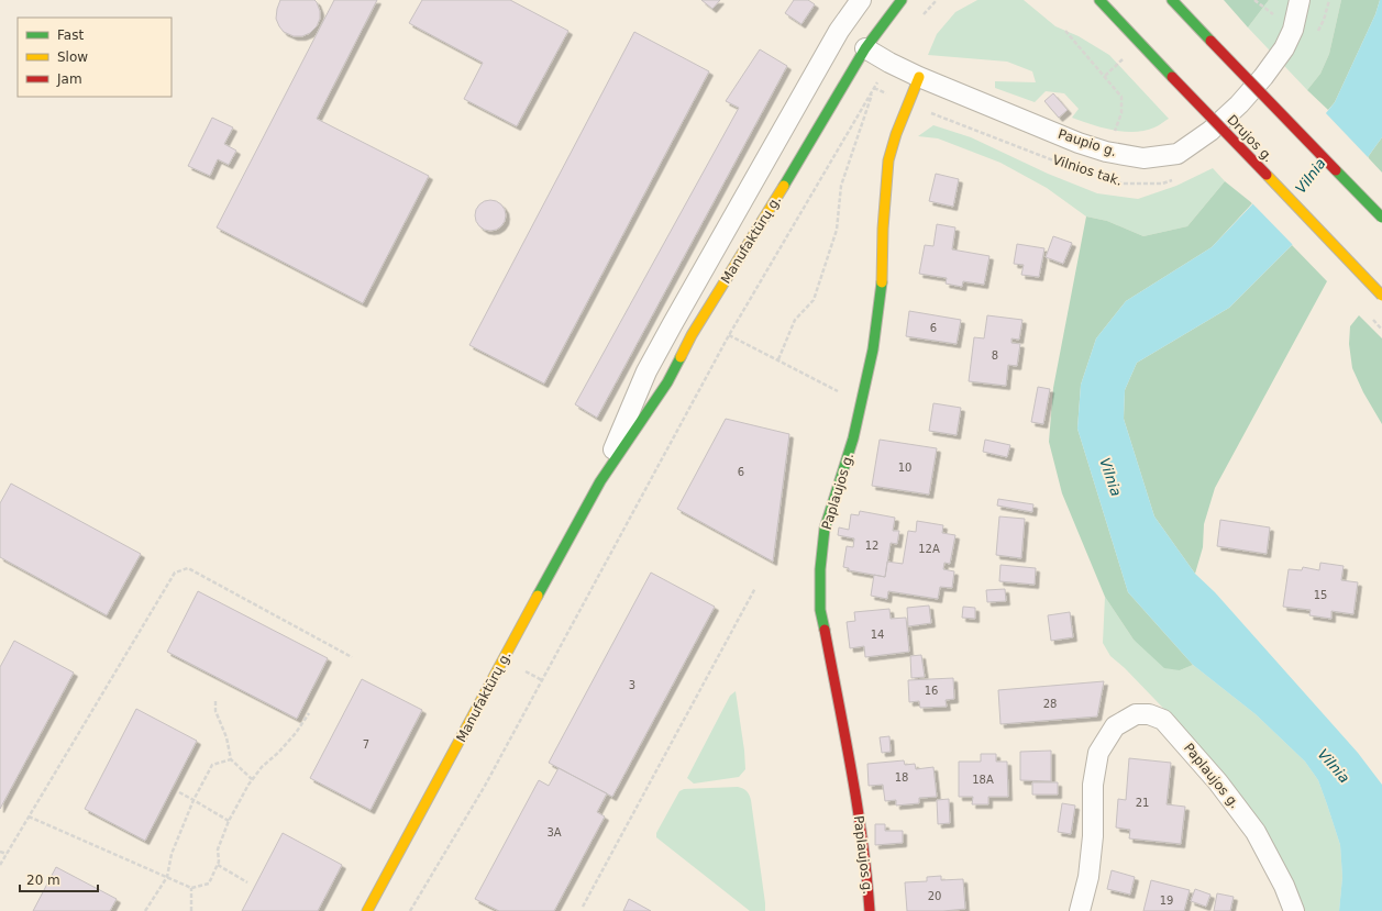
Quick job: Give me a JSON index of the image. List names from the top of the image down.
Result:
{
  "streets": {
    "street": [
      "Drujos g.",
      "Paupio g.",
      "Manufaktūrų g.",
      "Paplaujos g."
    ],
    "path": ["Vilnios tak."]
  },
  "crossings": [
    ["Paupio g.", "Manufaktūrų g."],
    ["Paupio g.", "Paplaujos g."],
    ["Vilnios tak.", "Paplaujos g."]
  ],
  "water": ["Vilnia"],
  "house_numbers": [
    "6",
    "8",
    "10",
    "6",
    "12",
    "12A",
    "15",
    "14",
    "3",
    "16",
    "28",
    "7",
    "18",
    "18A",
    "21",
    "3A",
    "20",
    "19"
  ],
  "legend": ["Fast", "Slow", "Jam"],
  "scale_bar": "20 m"
}
